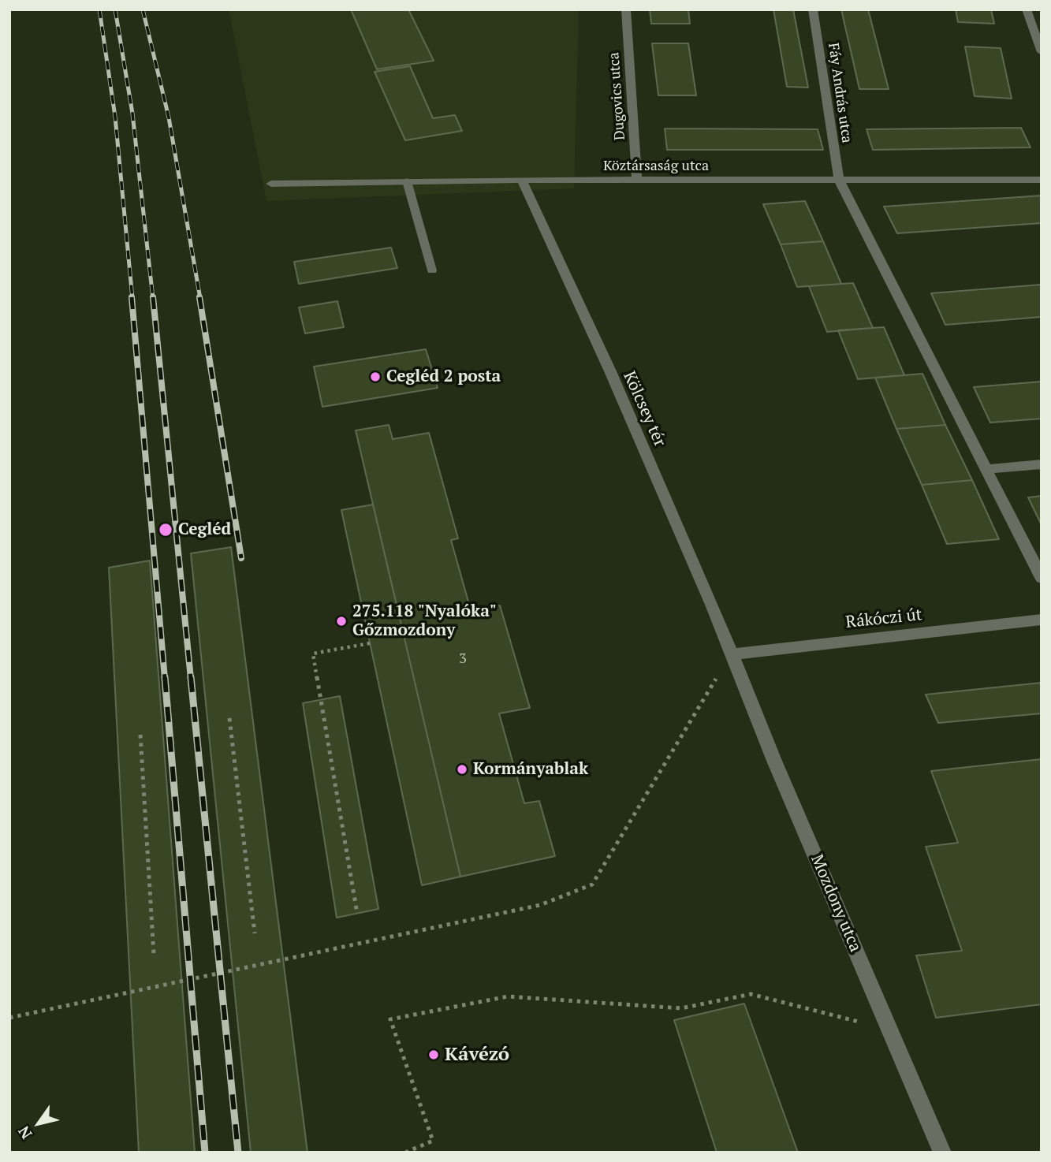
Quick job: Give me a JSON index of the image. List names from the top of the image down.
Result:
{
  "streets": {
    "street": [
      "Fáy András utca",
      "Dugovics utca",
      "Köztársaság utca",
      "Kölcsey tér",
      "Rákóczi út",
      "Mozdony utca"
    ]
  },
  "crossings": [
    ["Fáy András utca", "Köztársaság utca"],
    ["Dugovics utca", "Köztársaság utca"],
    ["Köztársaság utca", "Kölcsey tér"],
    ["Kölcsey tér", "Rákóczi út"],
    ["Kölcsey tér", "Mozdony utca"],
    ["Rákóczi út", "Mozdony utca"]
  ],
  "places": [
    "Cegléd 2 posta",
    "Cegléd",
    "275.118 \"Nyalóka\" Gőzmozdony",
    "Kormányablak",
    "Kávézó"
  ],
  "house_numbers": ["3"],
  "north": "bottom left"
}
